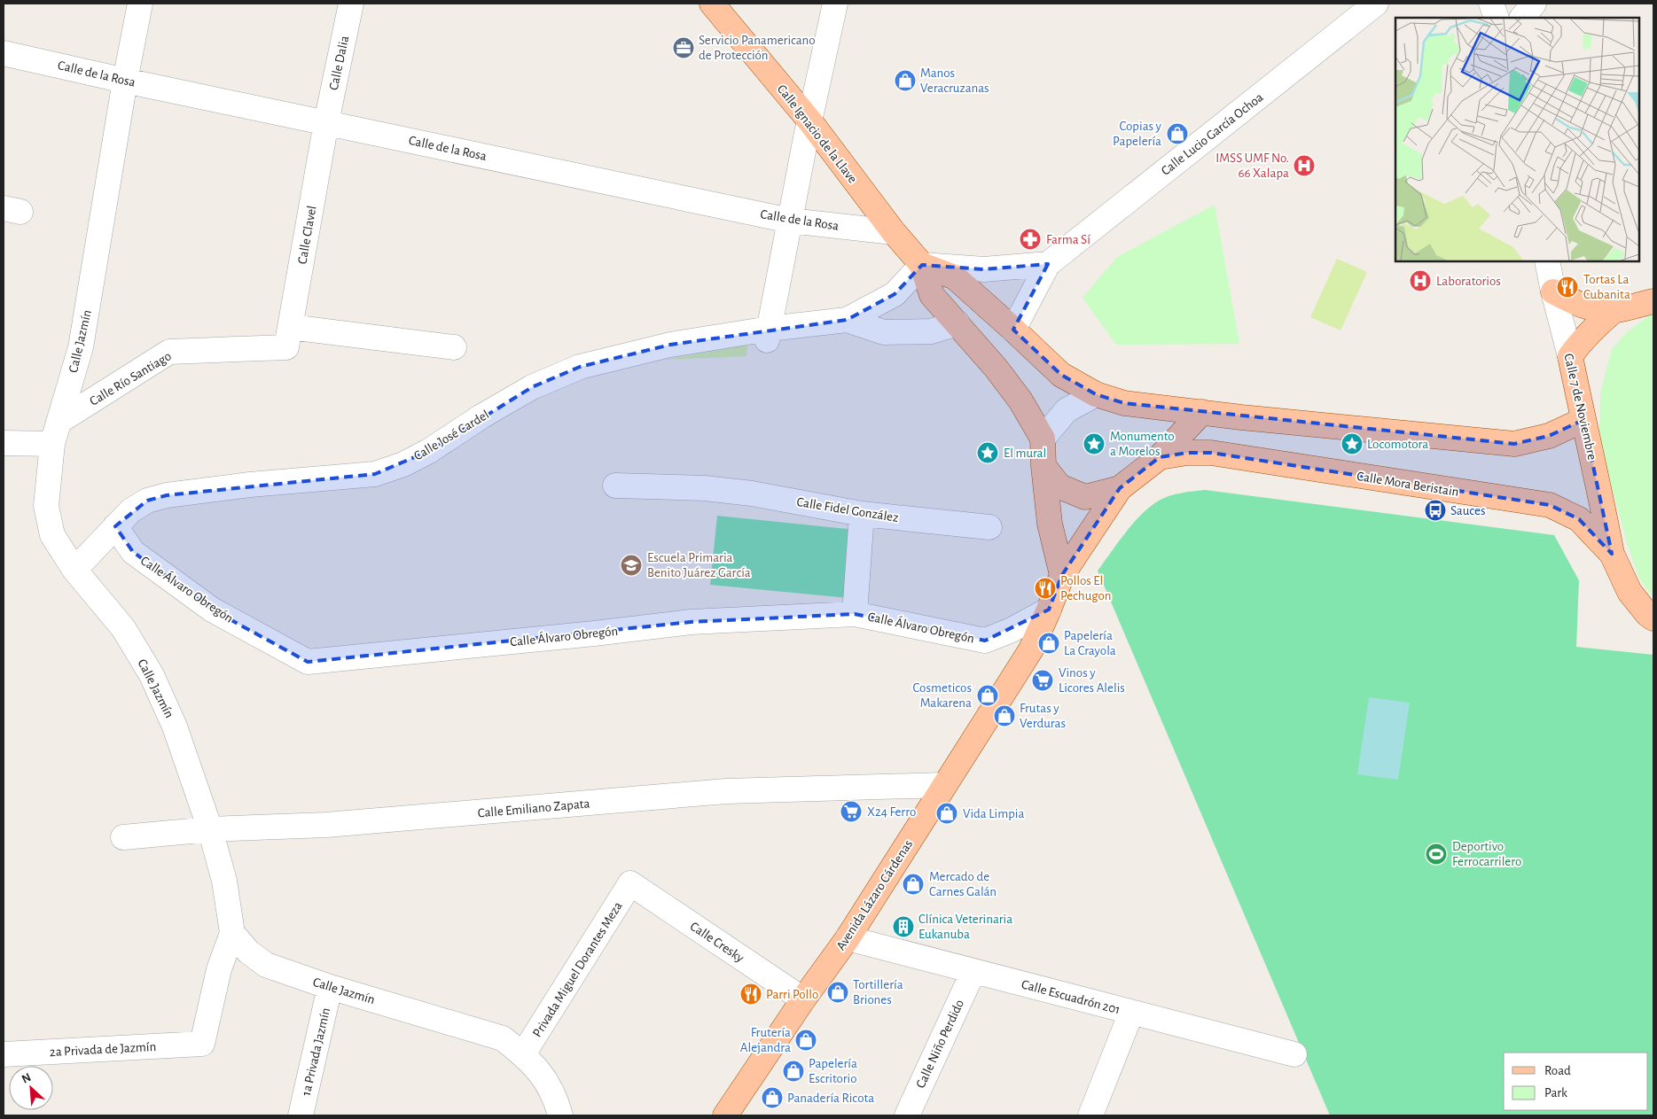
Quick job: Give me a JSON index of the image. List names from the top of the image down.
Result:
{
  "streets": {
    "main road": [
      "Calle Ignacio de la Llave",
      "Calle 7 de Noviembre",
      "Calle Mora Beristain",
      "Avenida Lázaro Cárdenas"
    ],
    "street": [
      "Calle Dalia",
      "Calle de la Rosa",
      "Calle Lucio García Ochoa",
      "Calle Clavel",
      "Calle Jazmín",
      "Calle Río Santiago",
      "Calle José Cardel",
      "Calle Fidel González",
      "Calle Álvaro Obregón",
      "Calle Emiliano Zapata",
      "Calle Cresky",
      "Privada Miguel Dorantes Meza",
      "Calle Escuadrón 201",
      "Calle Niño Perdido",
      "2a Privada de Jazmín",
      "1a Privada Jazmín"
    ]
  },
  "crossings": [
    ["Calle Dalia", "Calle de la Rosa"],
    ["Calle Dalia", "Calle Clavel"],
    ["Calle de la Rosa", "Calle Ignacio de la Llave"],
    ["Calle de la Rosa", "Calle Clavel"],
    ["Calle de la Rosa", "Calle Jazmín"],
    ["Calle Ignacio de la Llave", "Calle José Cardel"],
    ["Calle Clavel", "Calle Río Santiago"],
    ["Calle Jazmín", "Calle Río Santiago"],
    ["Calle Jazmín", "Calle José Cardel"],
    ["Calle Jazmín", "Calle Emiliano Zapata"],
    ["Calle Jazmín", "Privada Miguel Dorantes Meza"],
    ["Calle Jazmín", "2a Privada de Jazmín"],
    ["Calle Jazmín", "1a Privada Jazmín"],
    ["Calle 7 de Noviembre", "Calle Mora Beristain"],
    ["Calle José Cardel", "Calle Álvaro Obregón"],
    ["Calle Mora Beristain", "Avenida Lázaro Cárdenas"],
    ["Calle Álvaro Obregón", "Avenida Lázaro Cárdenas"],
    ["Calle Emiliano Zapata", "Avenida Lázaro Cárdenas"],
    ["Avenida Lázaro Cárdenas", "Calle Cresky"],
    ["Avenida Lázaro Cárdenas", "Calle Escuadrón 201"],
    ["Calle Cresky", "Privada Miguel Dorantes Meza"],
    ["Calle Escuadrón 201", "Calle Niño Perdido"]
  ],
  "places": {
    "office": ["Servicio Panamericano de Protección"],
    "shop": [
      "Manos Veracruzanas",
      "Copias y Papelería",
      "Papelería La Crayola",
      "Cosmeticos Makarena",
      "Frutas y Verduras",
      "Vida Limpia",
      "Mercado de Carnes Galán",
      "Tortillería Briones",
      "Frutería Alejandra",
      "Papelería Escritorio",
      "Panadería Ricota"
    ],
    "hospital": ["IMSS UMF No. 66 Xalapa", "Laboratorios"],
    "pharmacy": ["Farma Sí"],
    "restaurant": ["Tortas La Cubanita", "Pollos El Pechugon", "Parri Pollo"],
    "place": ["Monumento a Morelos", "Locomotora", "El mural"],
    "bus stop": ["Sauces"],
    "school or university": ["Escuela Primaria Benito Juárez García"],
    "supermarket": ["Vinos y Licores Alelis", "X24 Ferro"],
    "sports": ["Deportivo Ferrocarrilero"],
    "building": ["Clínica Veterinaria Eukanuba"]
  },
  "legend": ["Road", "Park"],
  "north": "top left"
}
